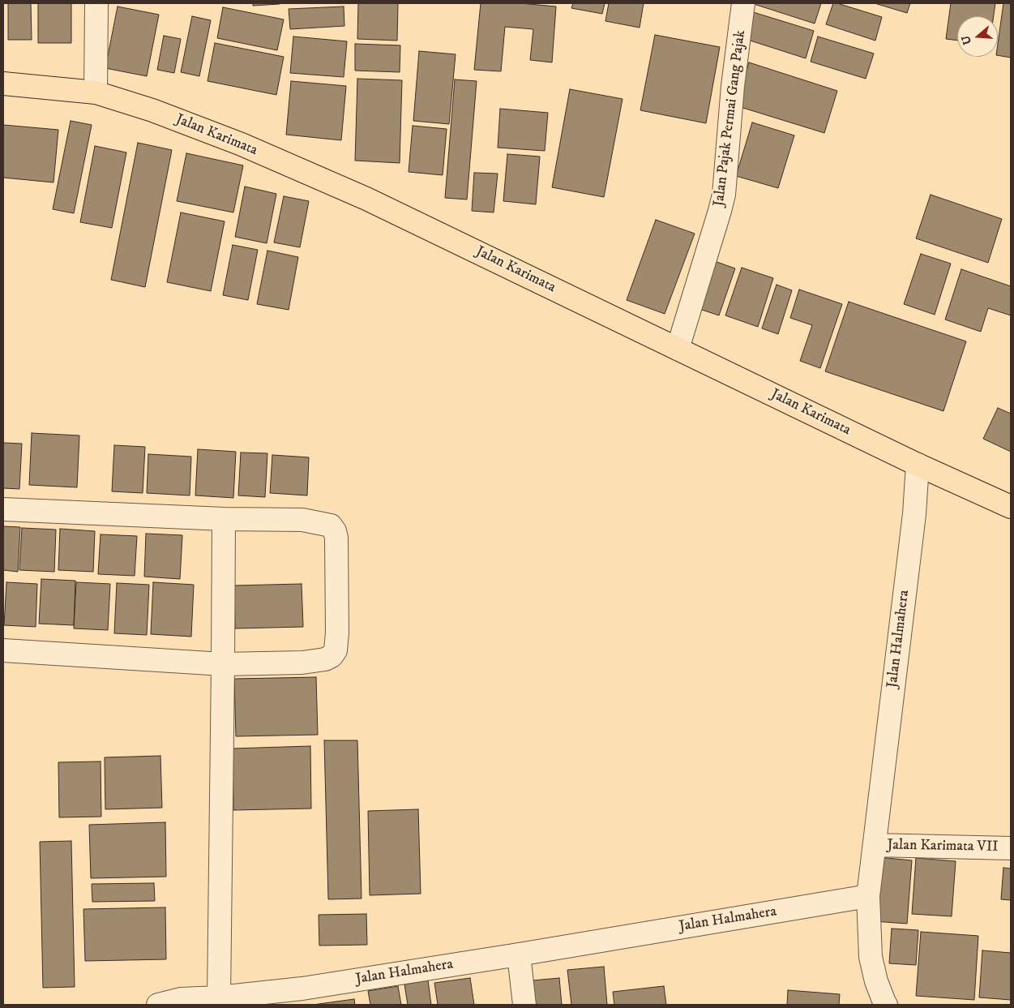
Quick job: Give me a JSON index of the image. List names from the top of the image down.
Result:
{
  "streets": {
    "main road": ["Jalan Karimata"],
    "street": ["Jalan Pajak Permai Gang Pajak", "Jalan Halmahera", "Jalan Karimata VII"]
  },
  "crossings": [
    ["Jalan Pajak Permai Gang Pajak", "Jalan Karimata"],
    ["Jalan Karimata", "Jalan Halmahera"],
    ["Jalan Halmahera", "Jalan Karimata VII"]
  ],
  "north": "left"
}
